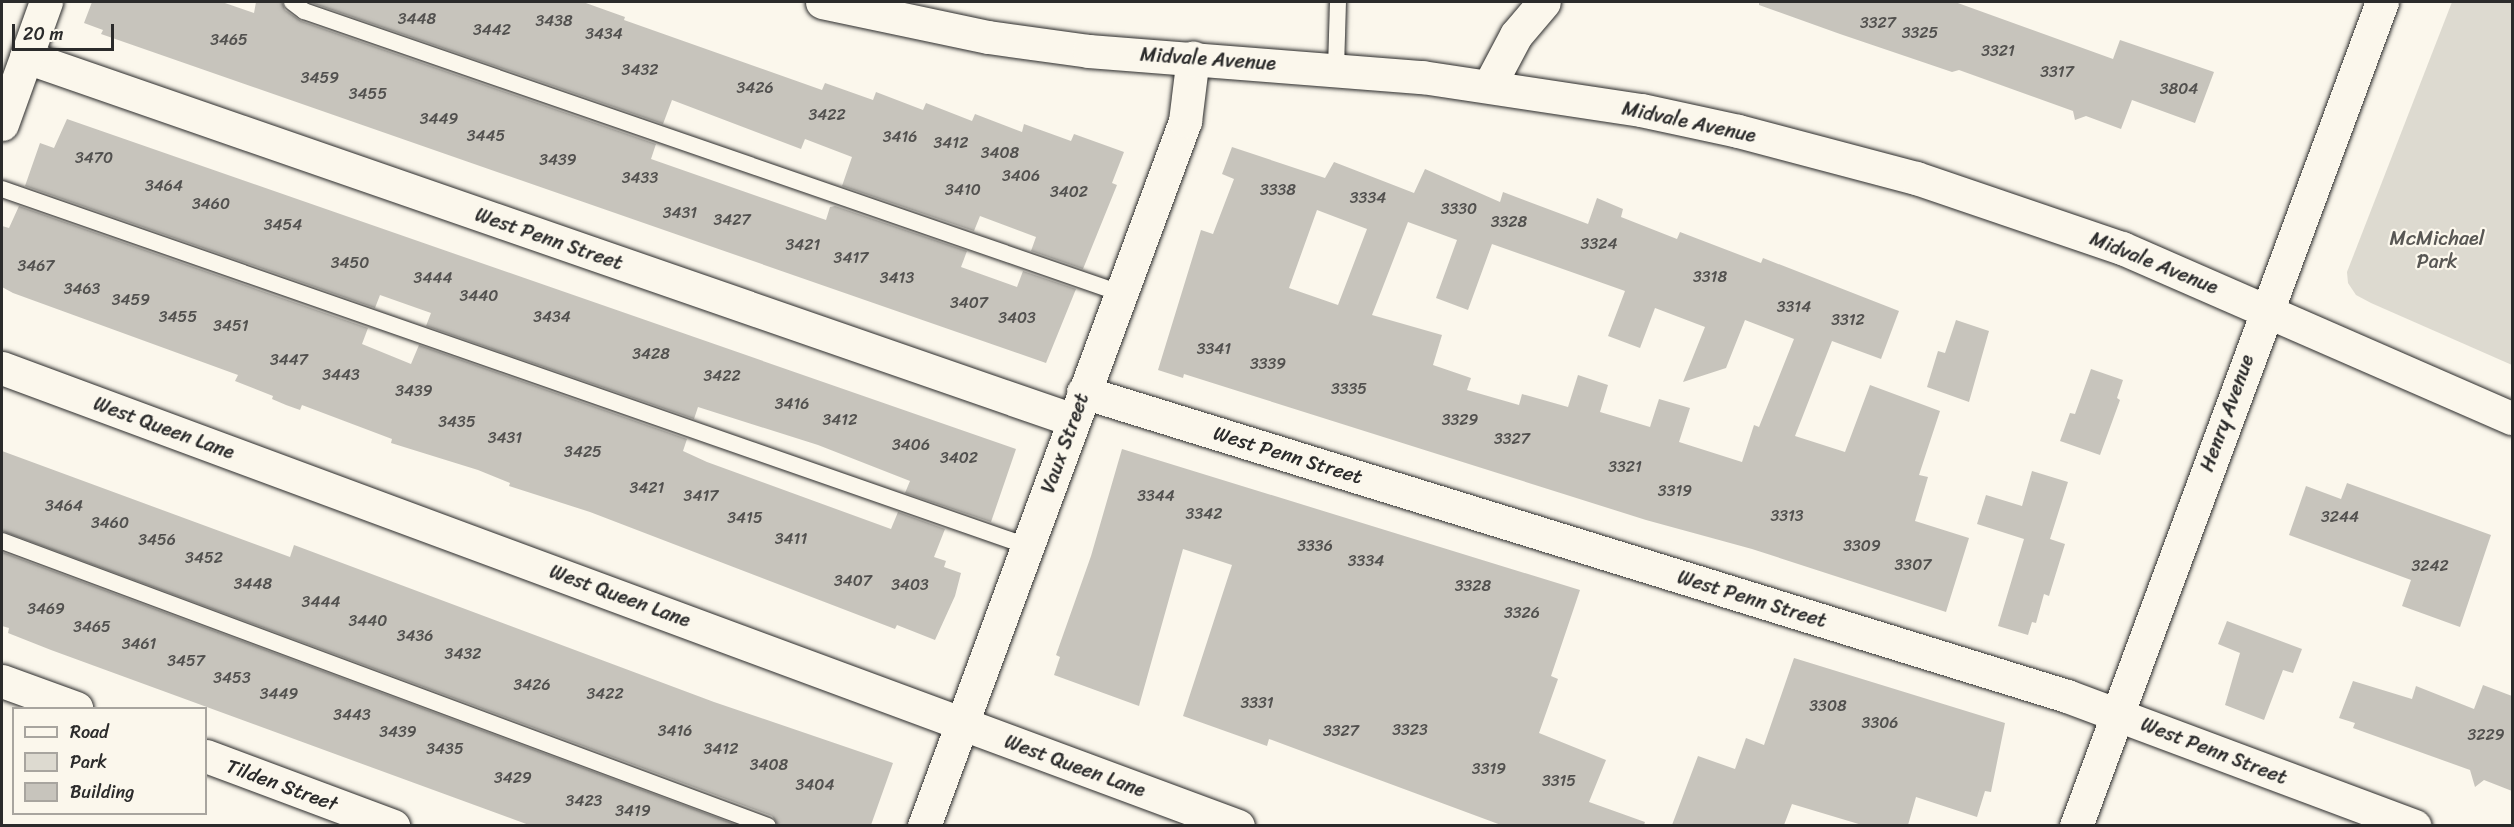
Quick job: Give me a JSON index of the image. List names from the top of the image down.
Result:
{
  "streets": {
    "street": [
      "Midvale Avenue",
      "West Penn Street",
      "Henry Avenue",
      "West Queen Lane",
      "Vaux Street",
      "Tilden Street"
    ]
  },
  "crossings": [
    ["Midvale Avenue", "Henry Avenue"],
    ["Midvale Avenue", "Vaux Street"],
    ["West Penn Street", "Henry Avenue"],
    ["West Penn Street", "Vaux Street"],
    ["West Queen Lane", "Vaux Street"]
  ],
  "parks": ["McMichael Park"],
  "house_numbers": [
    "3448",
    "3438",
    "3327",
    "3442",
    "3325",
    "3434",
    "3465",
    "3321",
    "3432",
    "3317",
    "3459",
    "3426",
    "3804",
    "3455",
    "3422",
    "3449",
    "3445",
    "3416",
    "3412",
    "3408",
    "3470",
    "3439",
    "3406",
    "3433",
    "3464",
    "3410",
    "3338",
    "3402",
    "3334",
    "3460",
    "3330",
    "3431",
    "3427",
    "3328",
    "3454",
    "3324",
    "3421",
    "3417",
    "3450",
    "3467",
    "3318",
    "3444",
    "3413",
    "3463",
    "3440",
    "3459",
    "3407",
    "3314",
    "3455",
    "3434",
    "3403",
    "3312",
    "3451",
    "3341",
    "3428",
    "3447",
    "3339",
    "3443",
    "3422",
    "3335",
    "3439",
    "3416",
    "3412",
    "3329",
    "3435",
    "3431",
    "3327",
    "3406",
    "3425",
    "3402",
    "3321",
    "3421",
    "3319",
    "3417",
    "3344",
    "3464",
    "3342",
    "3313",
    "3244",
    "3415",
    "3460",
    "3411",
    "3456",
    "3336",
    "3309",
    "3452",
    "3334",
    "3307",
    "3242",
    "3407",
    "3448",
    "3403",
    "3328",
    "3444",
    "3469",
    "3326",
    "3440",
    "3465",
    "3436",
    "3461",
    "3432",
    "3457",
    "3453",
    "3426",
    "3449",
    "3422",
    "3331",
    "3308",
    "3443",
    "3306",
    "3323",
    "3416",
    "3327",
    "3439",
    "3229",
    "3435",
    "3412",
    "3408",
    "3319",
    "3429",
    "3315",
    "3404",
    "3423",
    "3419"
  ],
  "legend": ["Road", "Park", "Building"],
  "scale_bar": "20 m"
}
